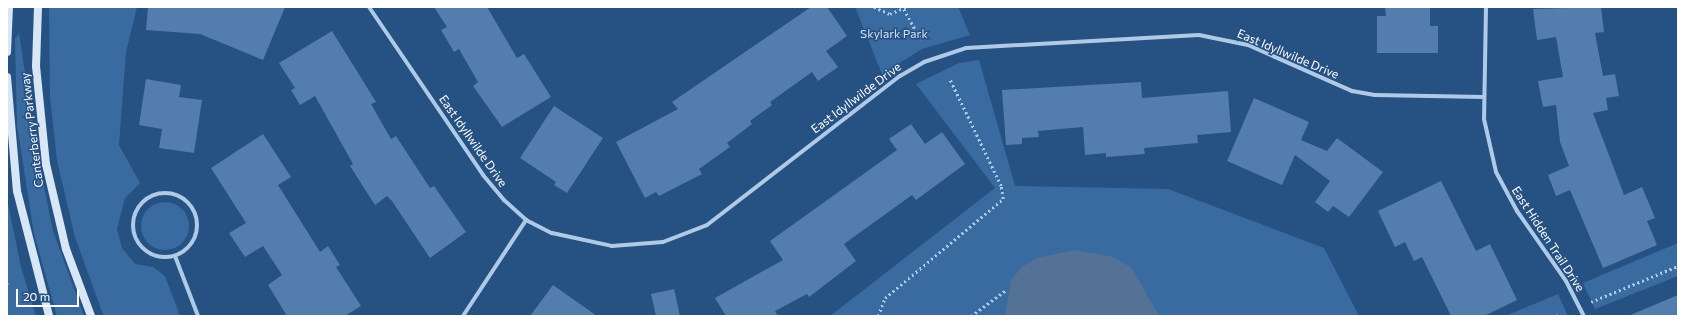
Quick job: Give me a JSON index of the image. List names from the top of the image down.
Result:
{
  "streets": {
    "street": ["East Idyllwilde Drive", "Canterberry Parkway", "East Hidden Trail Drive"]
  },
  "crossings": [
    ["East Idyllwilde Drive", "East Hidden Trail Drive"]
  ],
  "parks": ["Skylark Park"],
  "scale_bar": "20 m"
}
